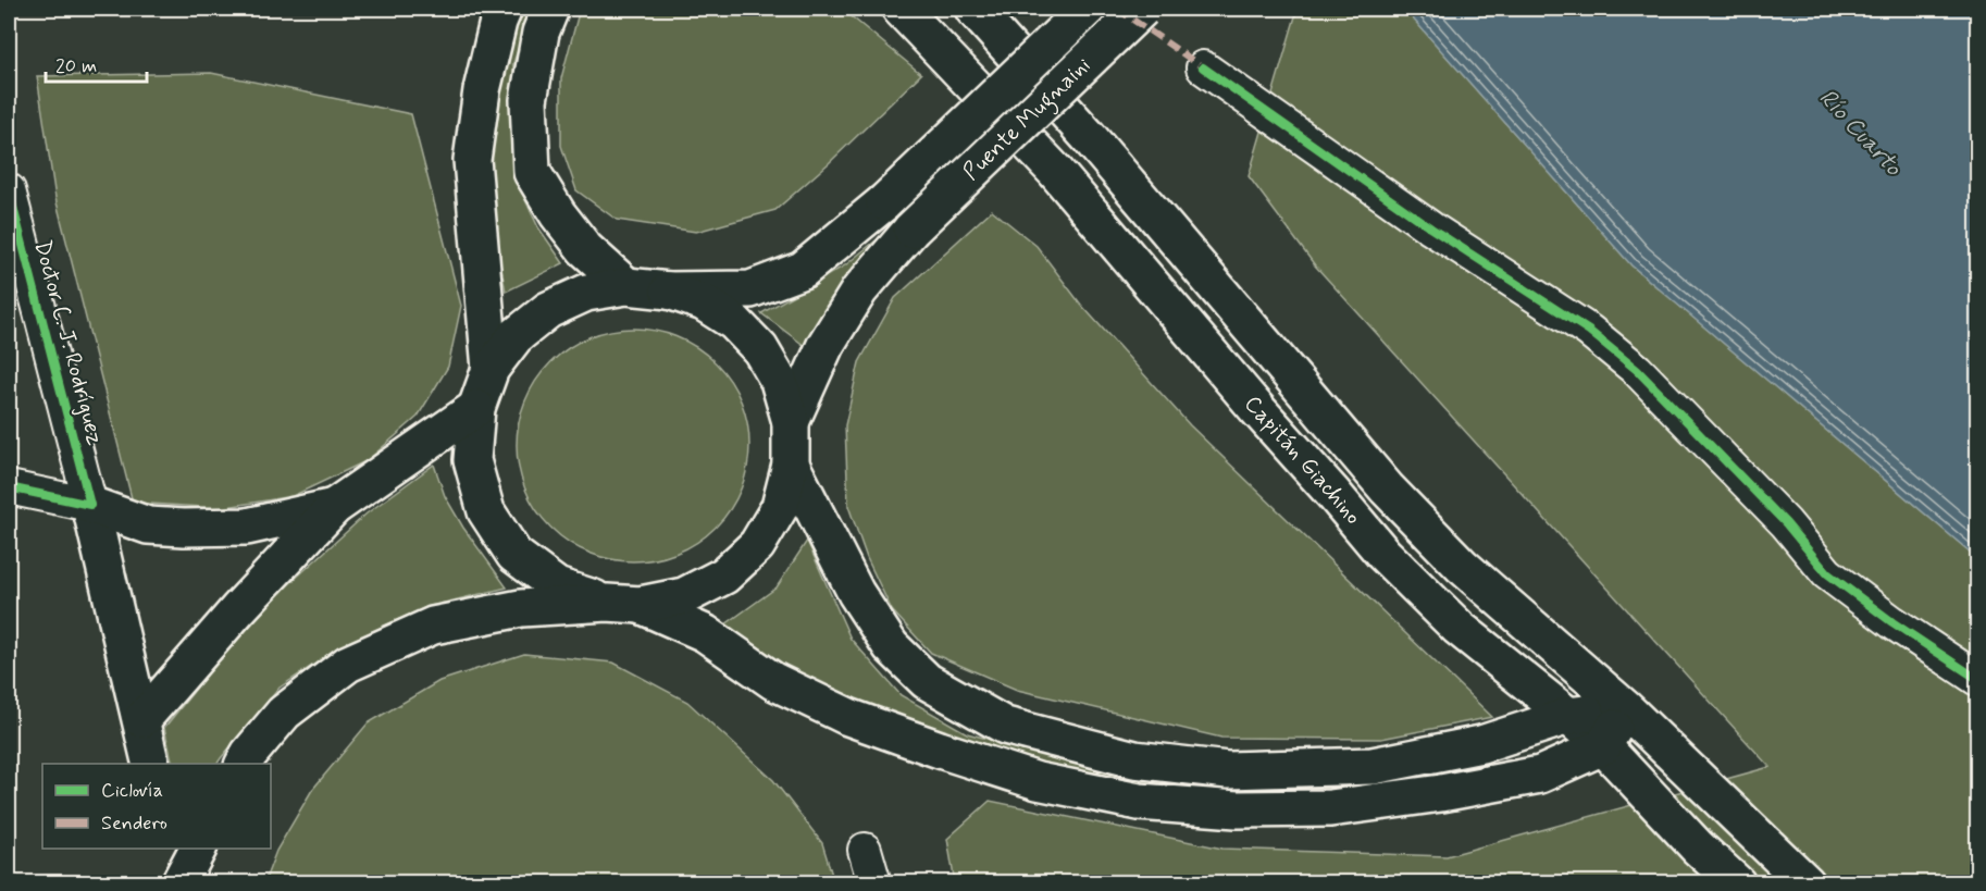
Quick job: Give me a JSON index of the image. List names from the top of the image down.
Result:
{
  "streets": {
    "main road": ["Puente Mugnaini", "Doctor C. J. Rodríguez", "Capitán Giachino"]
  },
  "water": ["Río Cuarto"],
  "legend": ["Ciclovía", "Sendero"],
  "scale_bar": "20 m"
}
